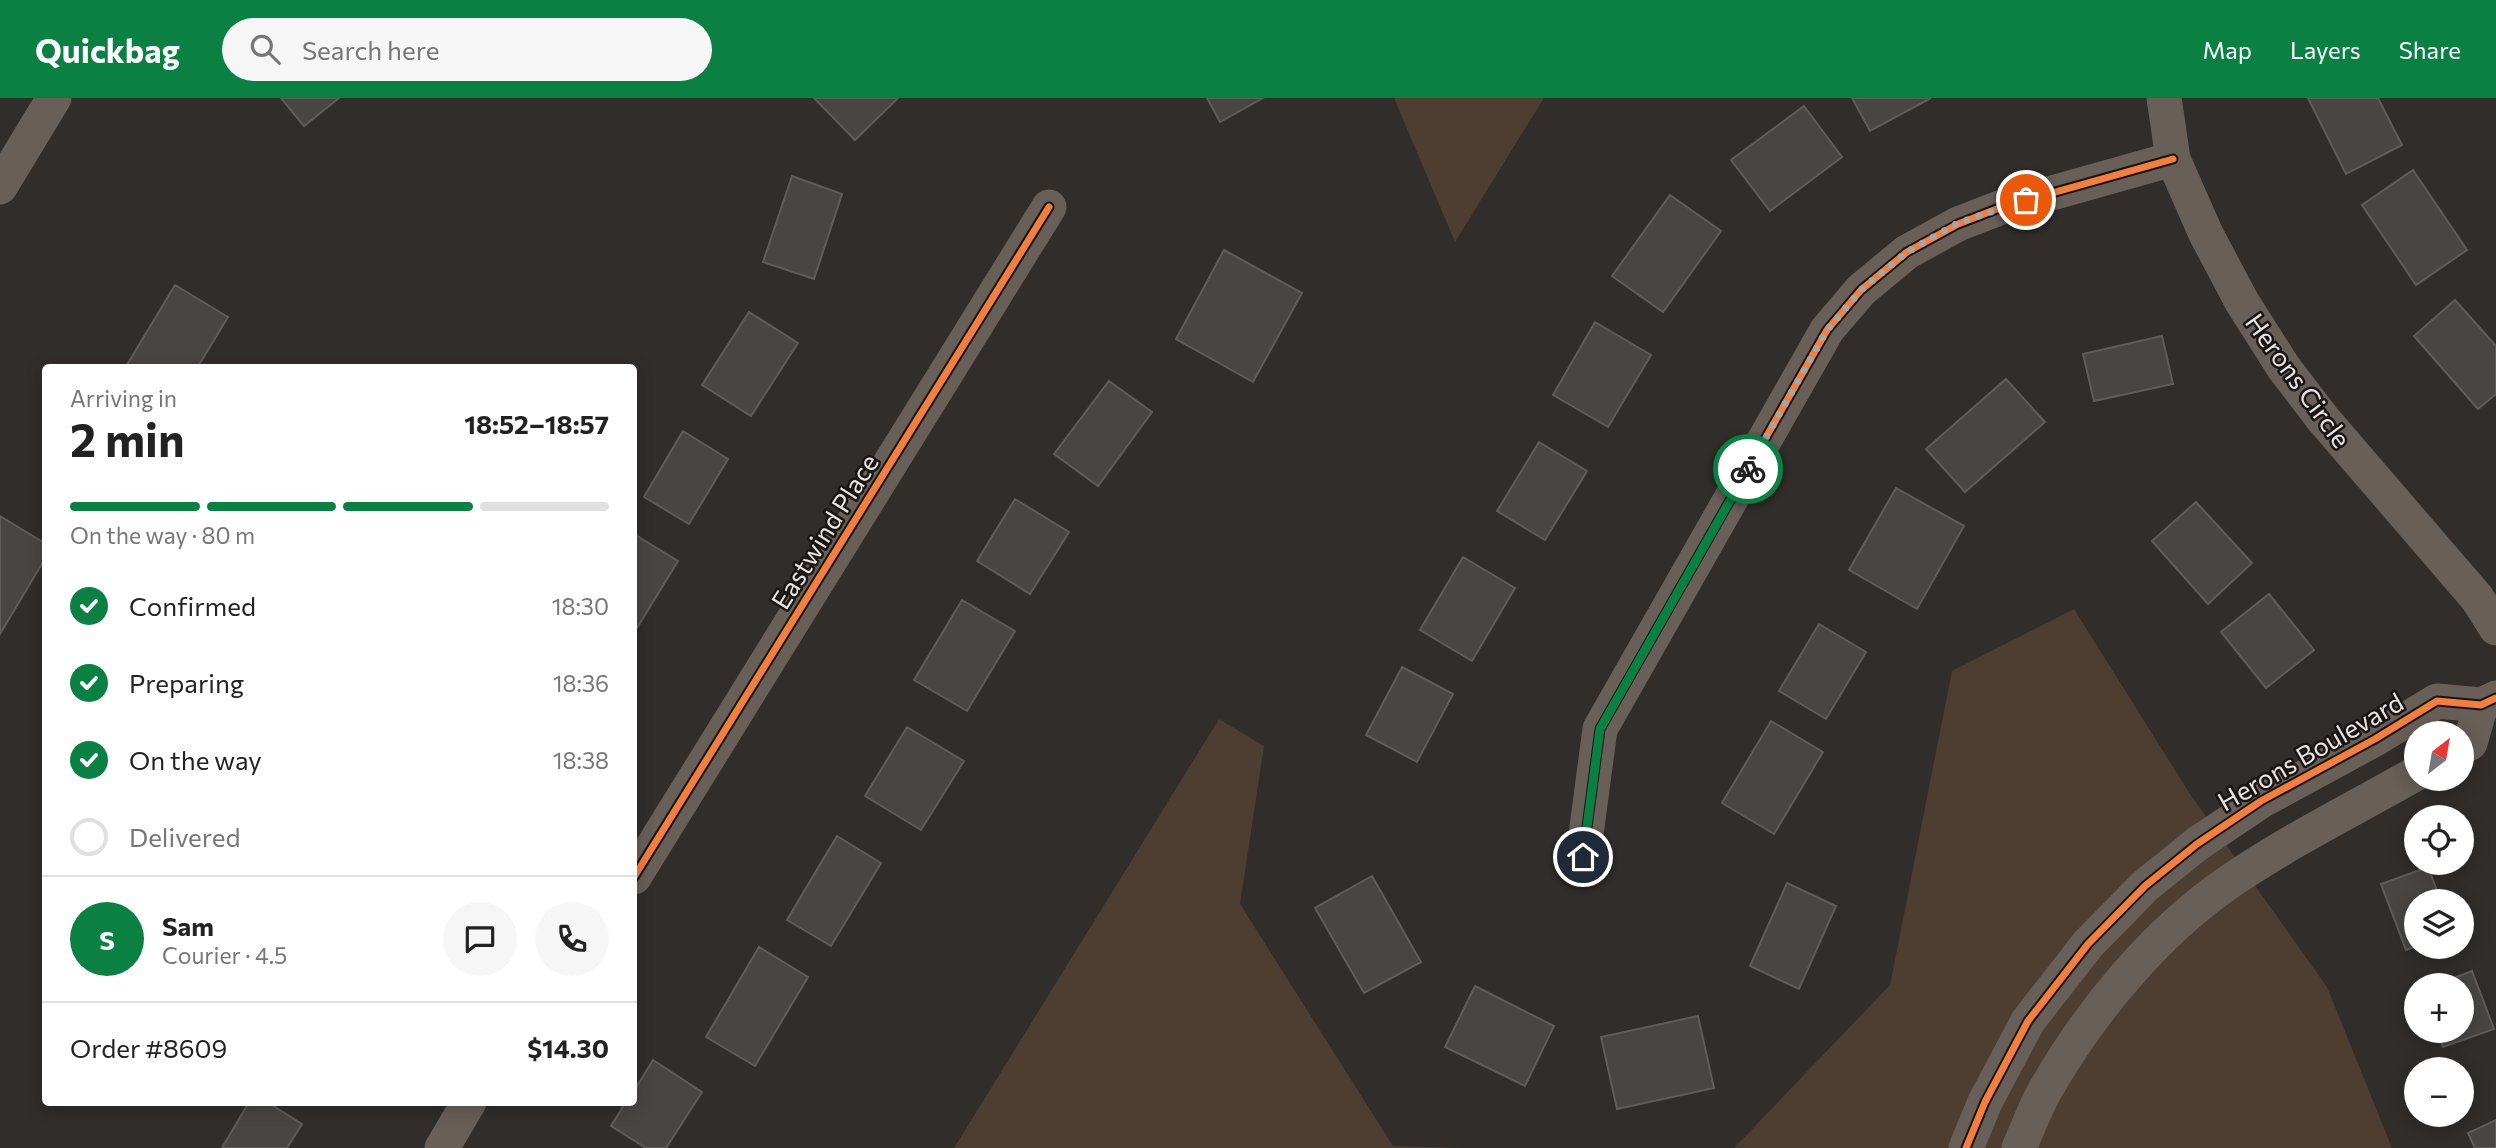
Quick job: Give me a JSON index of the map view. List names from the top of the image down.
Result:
{
  "streets": {
    "street": ["Herons Circle", "Eastwind Place", "Herons Boulevard"]
  },
  "north": "top right",
  "page": {
    "header": "Quickbag",
    "search": "Search here",
    "nav": ["Map", "Layers", "Share"],
    "heading": ["2 min", "Arriving in", "18:52–18:57"],
    "panel": [
      "Sam",
      "Courier · 4.5",
      "Order #8609",
      "$14.30"
    ],
    "bar": "On the way · 80 m",
    "list": [
      ["Confirmed", "18:30"],
      ["Preparing", "18:36"],
      ["On the way", "18:38"],
      "Delivered"
    ],
    "map_buttons": ["+", "−"],
    "round": "S"
  }
}
